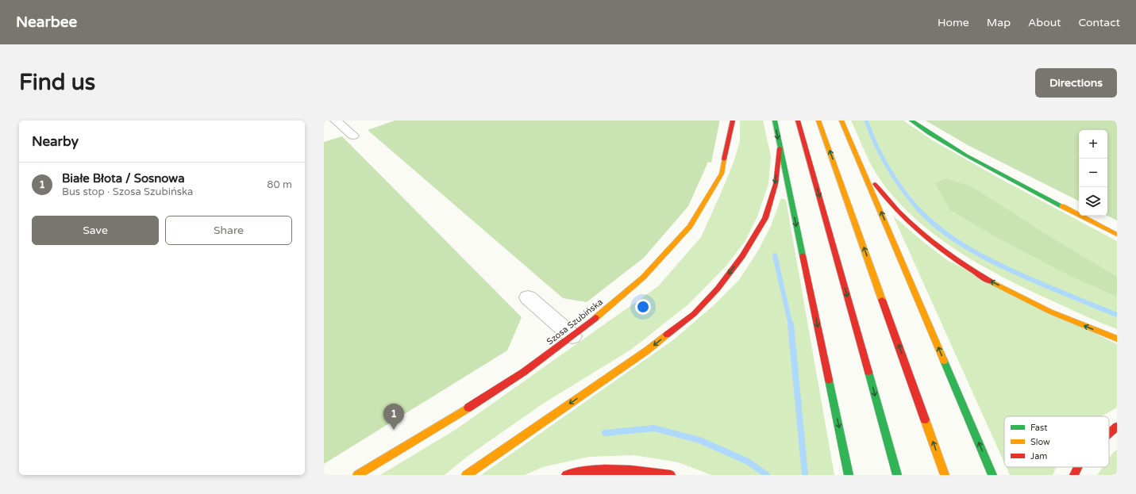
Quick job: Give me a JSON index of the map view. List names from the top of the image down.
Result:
{
  "streets": {
    "main road": ["Szosa Szubińska"]
  },
  "legend": ["Fast", "Slow", "Jam"],
  "page": {
    "header": "Nearbee",
    "nav": [
      "Home",
      "Map",
      "About",
      "Contact"
    ],
    "buttons": [
      "Directions",
      ["Save", "Share"]
    ],
    "title": "Find us",
    "heading": "Nearby",
    "map_buttons": ["+", "−"],
    "list": [
      {
        "mark": "1",
        "name": "Białe Błota / Sosnowa",
        "note": "Bus stop · Szosa Szubińska",
        "value": "80 m"
      }
    ],
    "pins": "1"
  }
}
